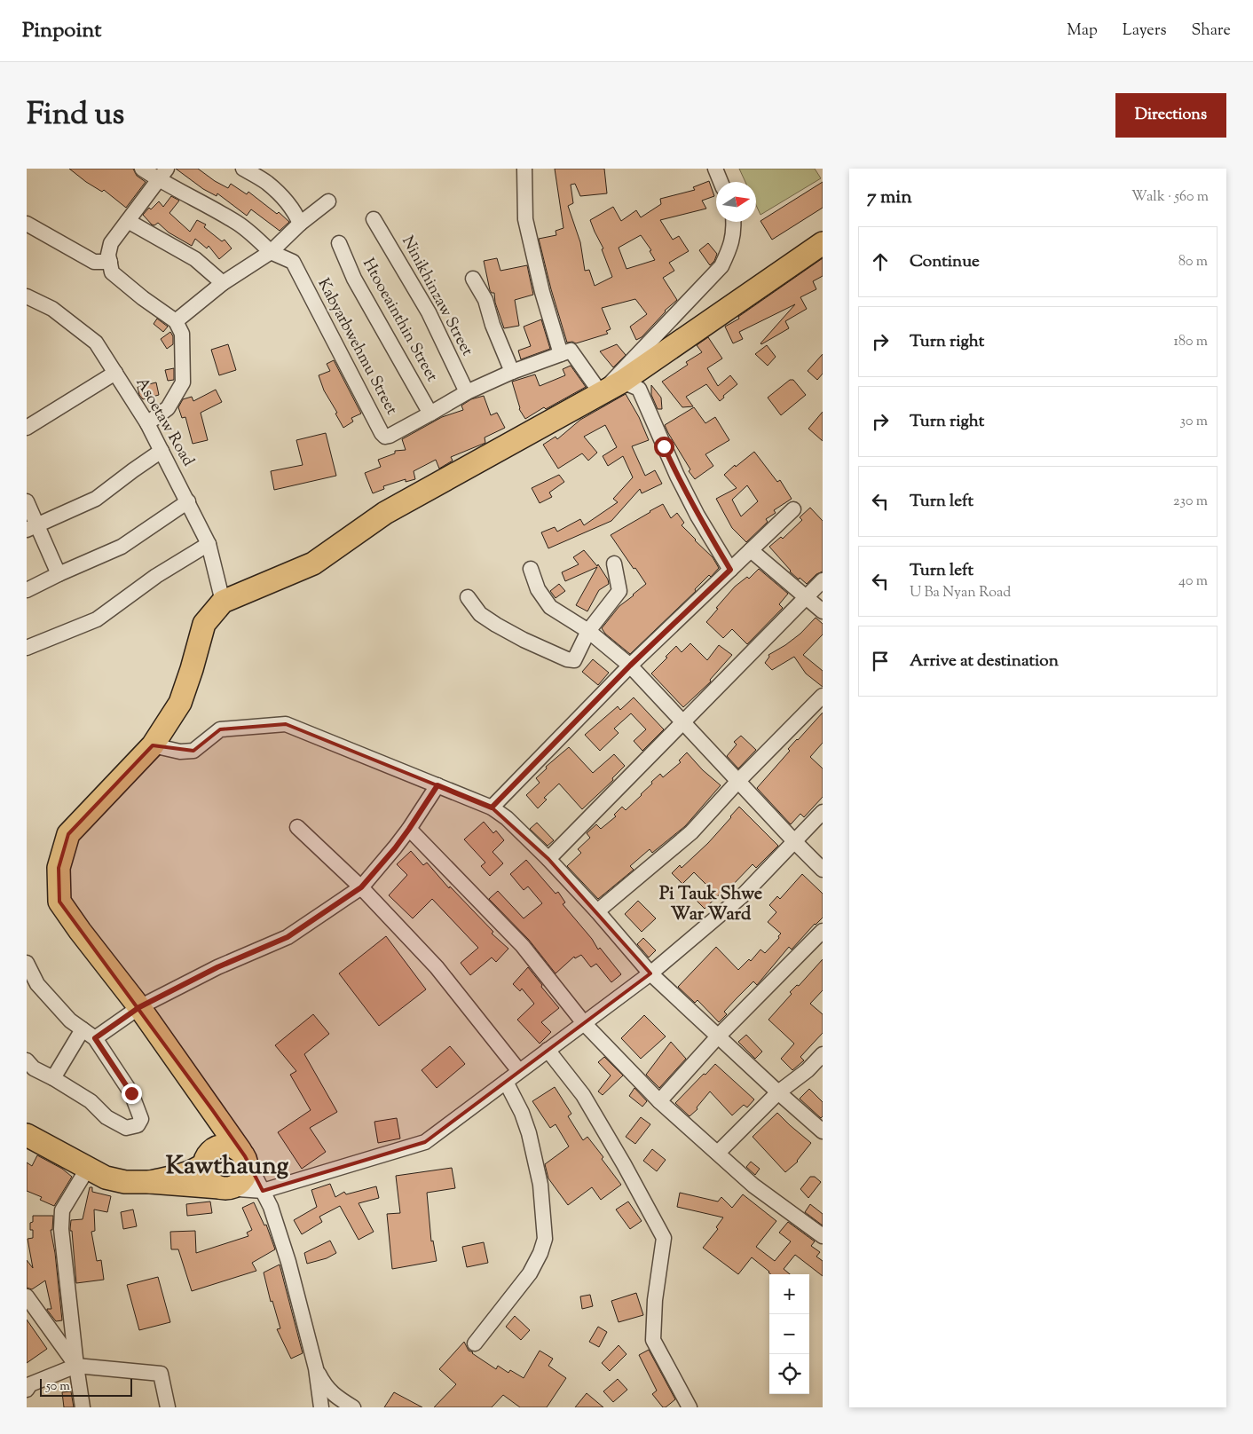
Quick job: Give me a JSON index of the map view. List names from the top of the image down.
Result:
{
  "streets": {
    "street": [
      "Ninikhinzaw Street",
      "Htooeainthin Street",
      "Kabyarbwehmu Street",
      "Asoetaw Road"
    ]
  },
  "crossings": [
    ["Ninikhinzaw Street", "Kabyarbwehmu Street"],
    ["Htooeainthin Street", "Kabyarbwehmu Street"]
  ],
  "districts": ["Pi Tauk Shwe War Ward", "Kawthaung"],
  "scale_bar": "50 m",
  "north": "right",
  "page": {
    "header": "Pinpoint",
    "nav": ["Map", "Layers", "Share"],
    "title": "Find us",
    "buttons": "Directions",
    "heading": ["7 min", "Walk · 560 m"],
    "list": [
      ["Continue", "80 m"],
      ["Turn right", "180 m"],
      ["Turn right", "30 m"],
      ["Turn left", "230 m"],
      ["Turn left", "U Ba Nyan Road", "40 m"],
      "Arrive at destination"
    ],
    "map_buttons": ["+", "−"],
    "scale": "50 m"
  }
}
